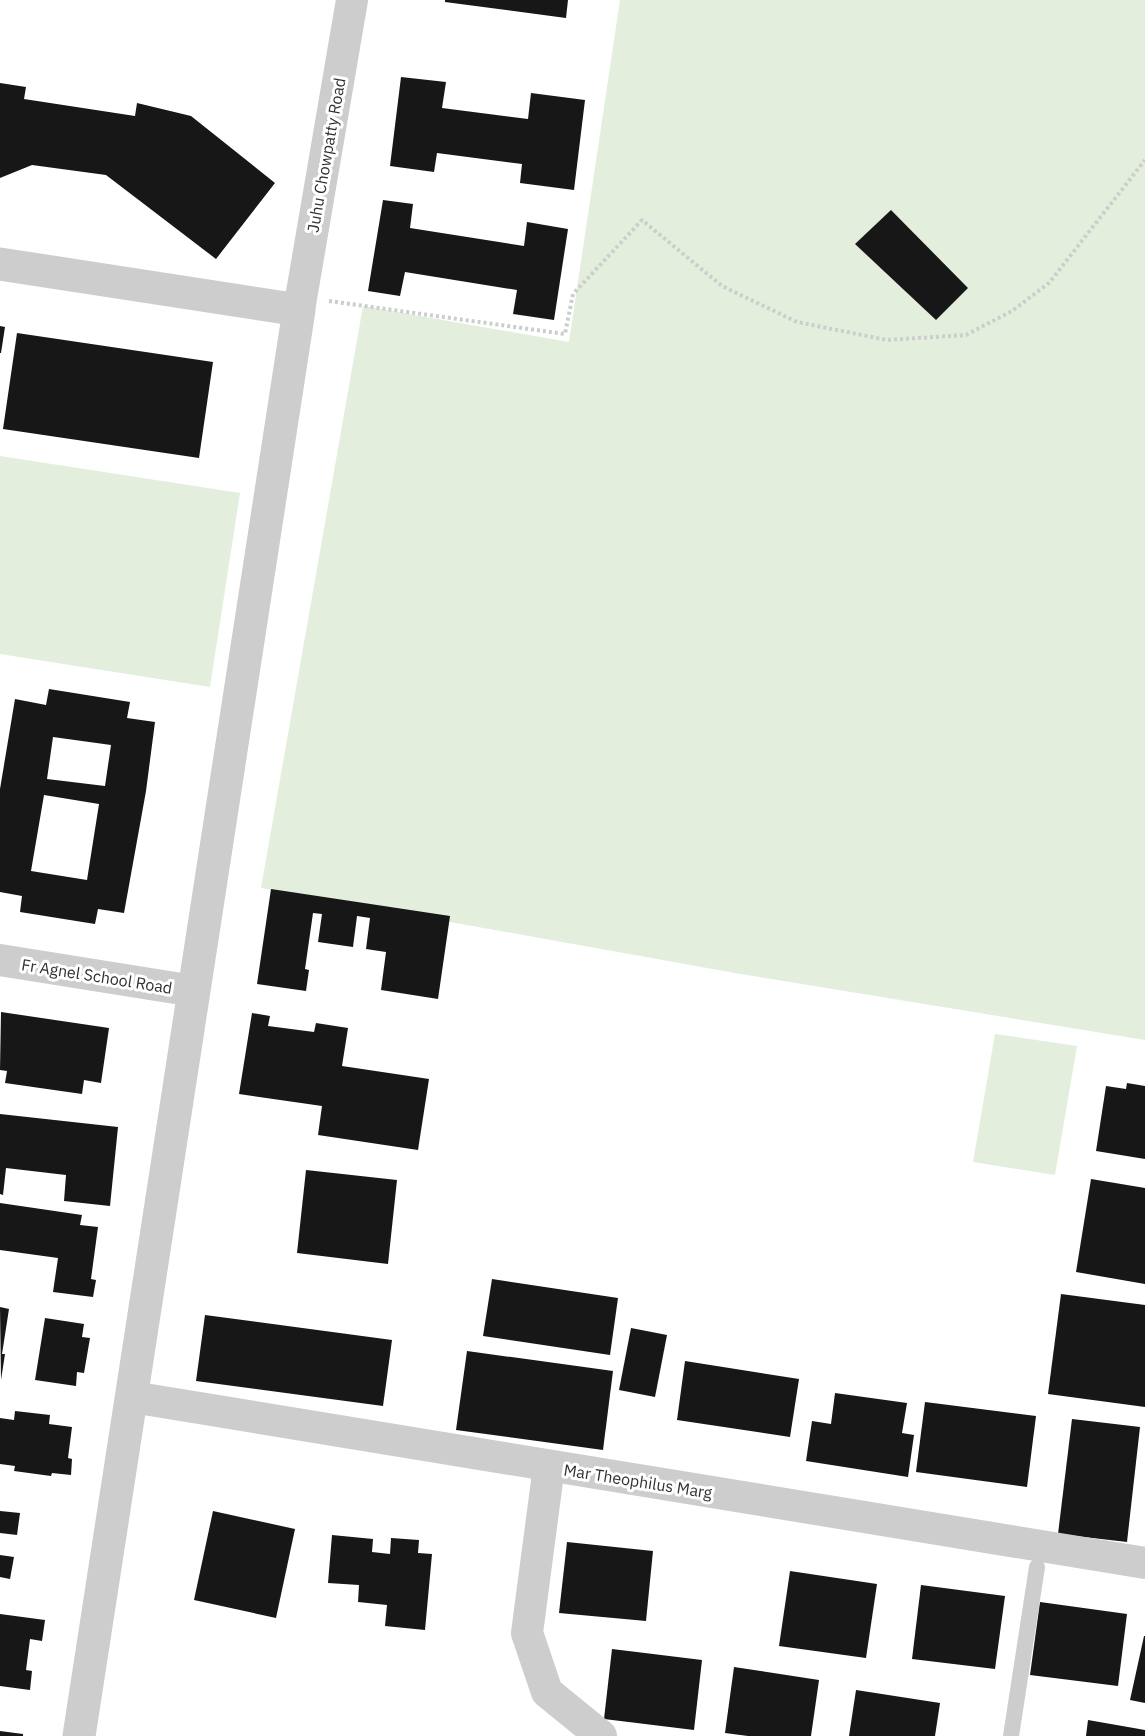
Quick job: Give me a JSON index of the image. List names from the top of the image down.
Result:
{
  "streets": {
    "street": ["Juhu Chowpatty Road", "Fr Agnel School Road", "Mar Theophilus Marg"]
  }
}
